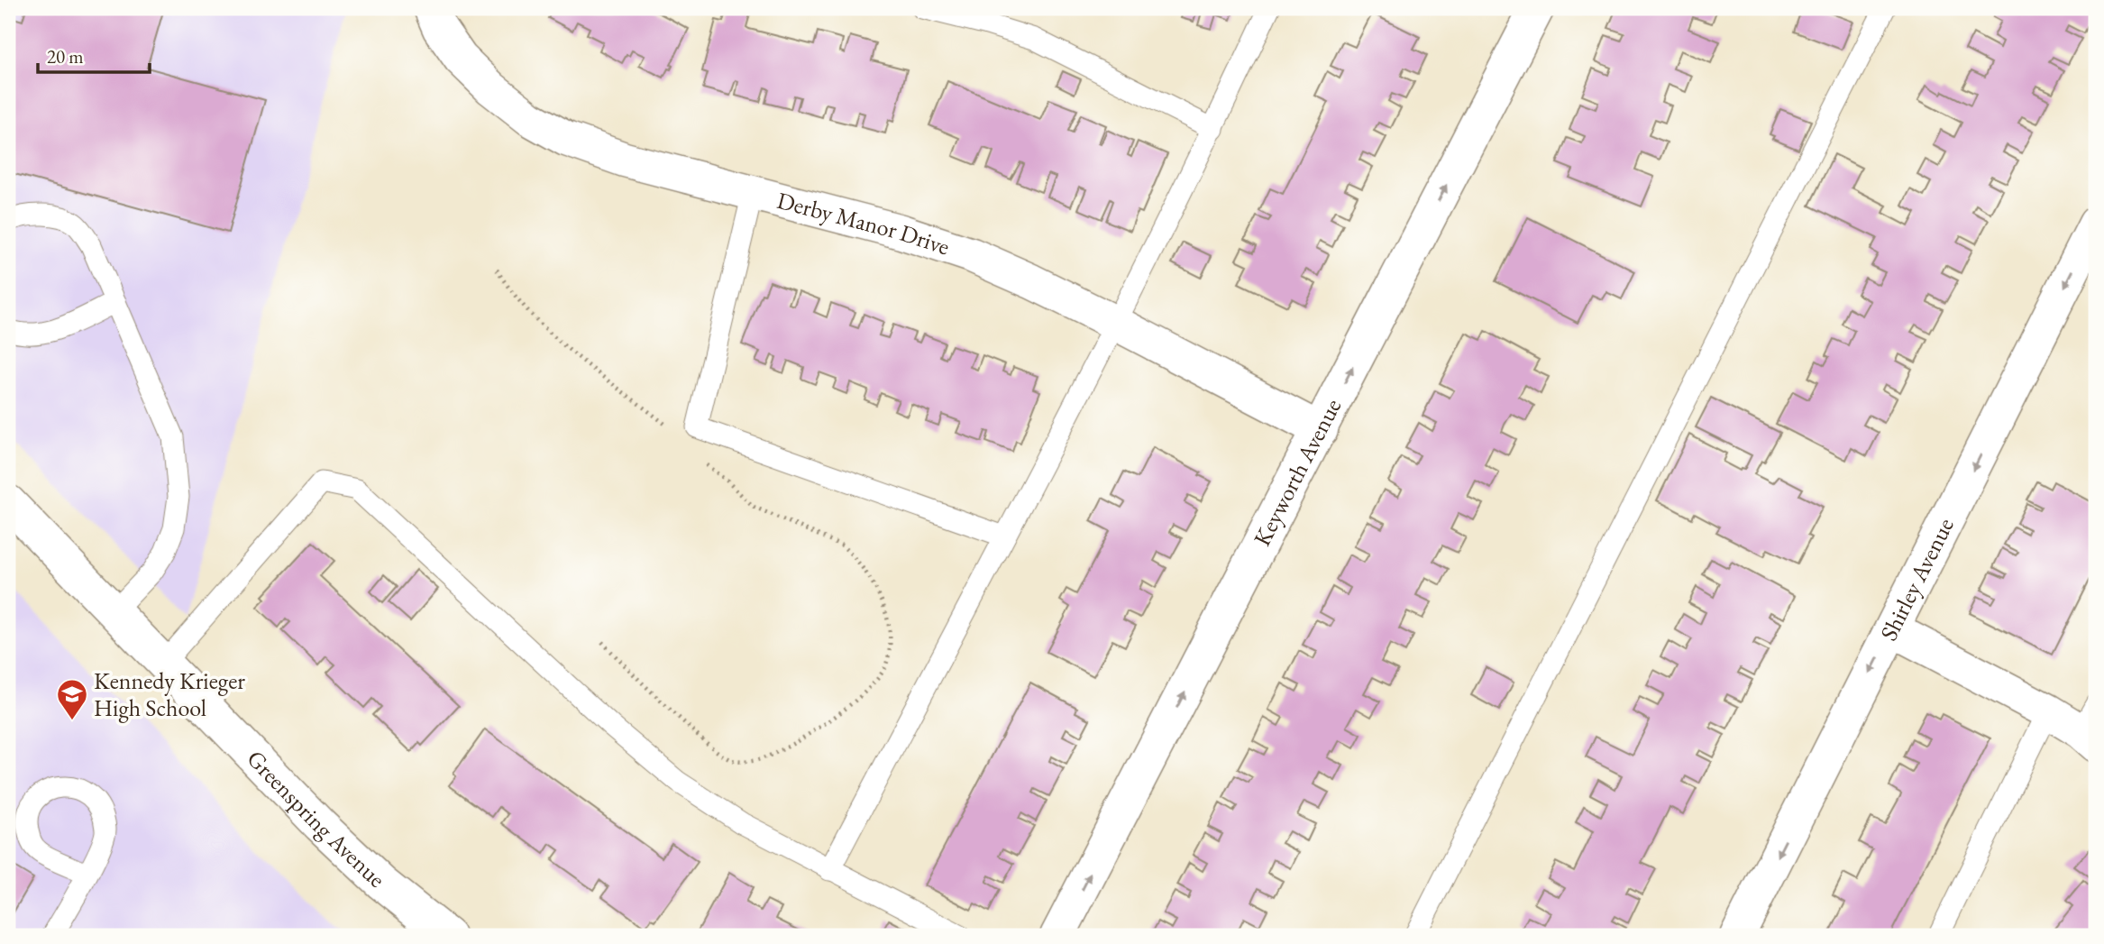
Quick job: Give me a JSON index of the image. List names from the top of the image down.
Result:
{
  "streets": {
    "street": [
      "Derby Manor Drive",
      "Keyworth Avenue",
      "Shirley Avenue",
      "Greenspring Avenue"
    ]
  },
  "crossings": [
    ["Derby Manor Drive", "Keyworth Avenue"]
  ],
  "one_way": ["Keyworth Avenue", "Shirley Avenue"],
  "places": {
    "school or university": ["Kennedy Krieger High School"]
  },
  "scale_bar": "20 m"
}
